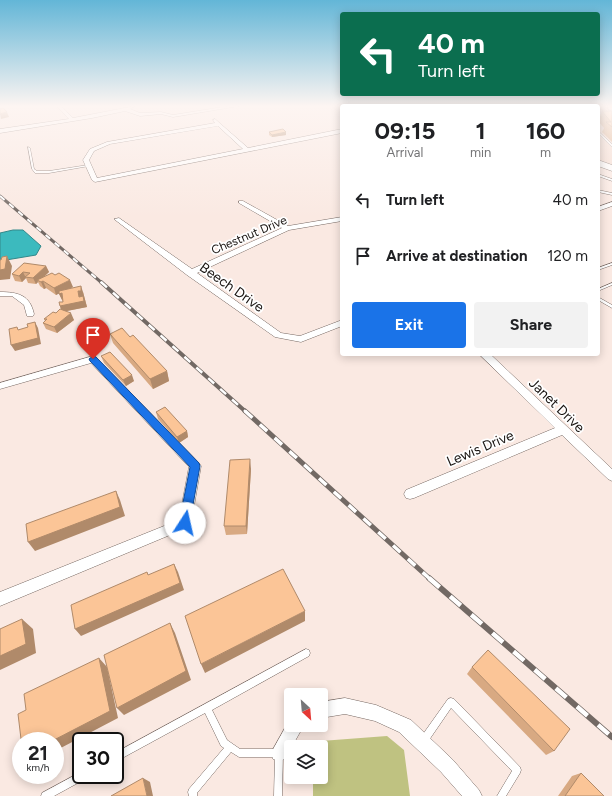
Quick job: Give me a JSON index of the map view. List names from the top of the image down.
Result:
{
  "streets": {
    "street": [
      "Chestnut Drive",
      "Beech Drive",
      "Janet Drive",
      "Lewis Drive"
    ]
  },
  "crossings": [
    ["Chestnut Drive", "Beech Drive"],
    ["Janet Drive", "Lewis Drive"]
  ],
  "north": "bottom right",
  "page": {
    "turn": ["40 m", "Turn left"],
    "eta": [
      "09:15",
      "Arrival",
      "1",
      "min",
      "160",
      "m"
    ],
    "list": [
      {
        "name": "Turn left",
        "value": "40 m"
      },
      {
        "name": "Arrive at destination",
        "value": "120 m"
      }
    ],
    "buttons": ["Exit", "Share"],
    "speed": "21 km/h",
    "limit": "30"
  }
}
